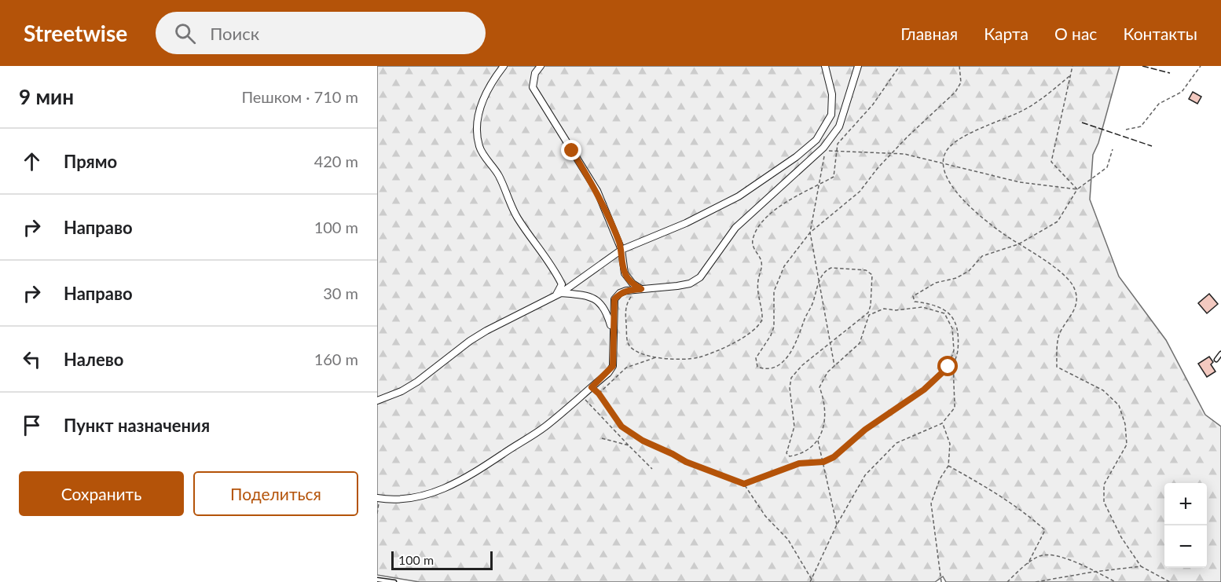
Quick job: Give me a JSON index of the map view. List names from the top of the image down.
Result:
{
  "scale_bar": "100 m",
  "page": {
    "header": "Streetwise",
    "search": "Поиск",
    "nav": [
      "Главная",
      "Карта",
      "О нас",
      "Контакты"
    ],
    "heading": ["9 мин", "Пешком · 710 m"],
    "list": [
      ["Прямо", "420 m"],
      ["Направо", "100 m"],
      ["Направо", "30 m"],
      ["Налево", "160 m"],
      "Пункт назначения"
    ],
    "buttons": ["Сохранить", "Поделиться"],
    "map_buttons": ["+", "−"],
    "scale": "100 m"
  }
}
